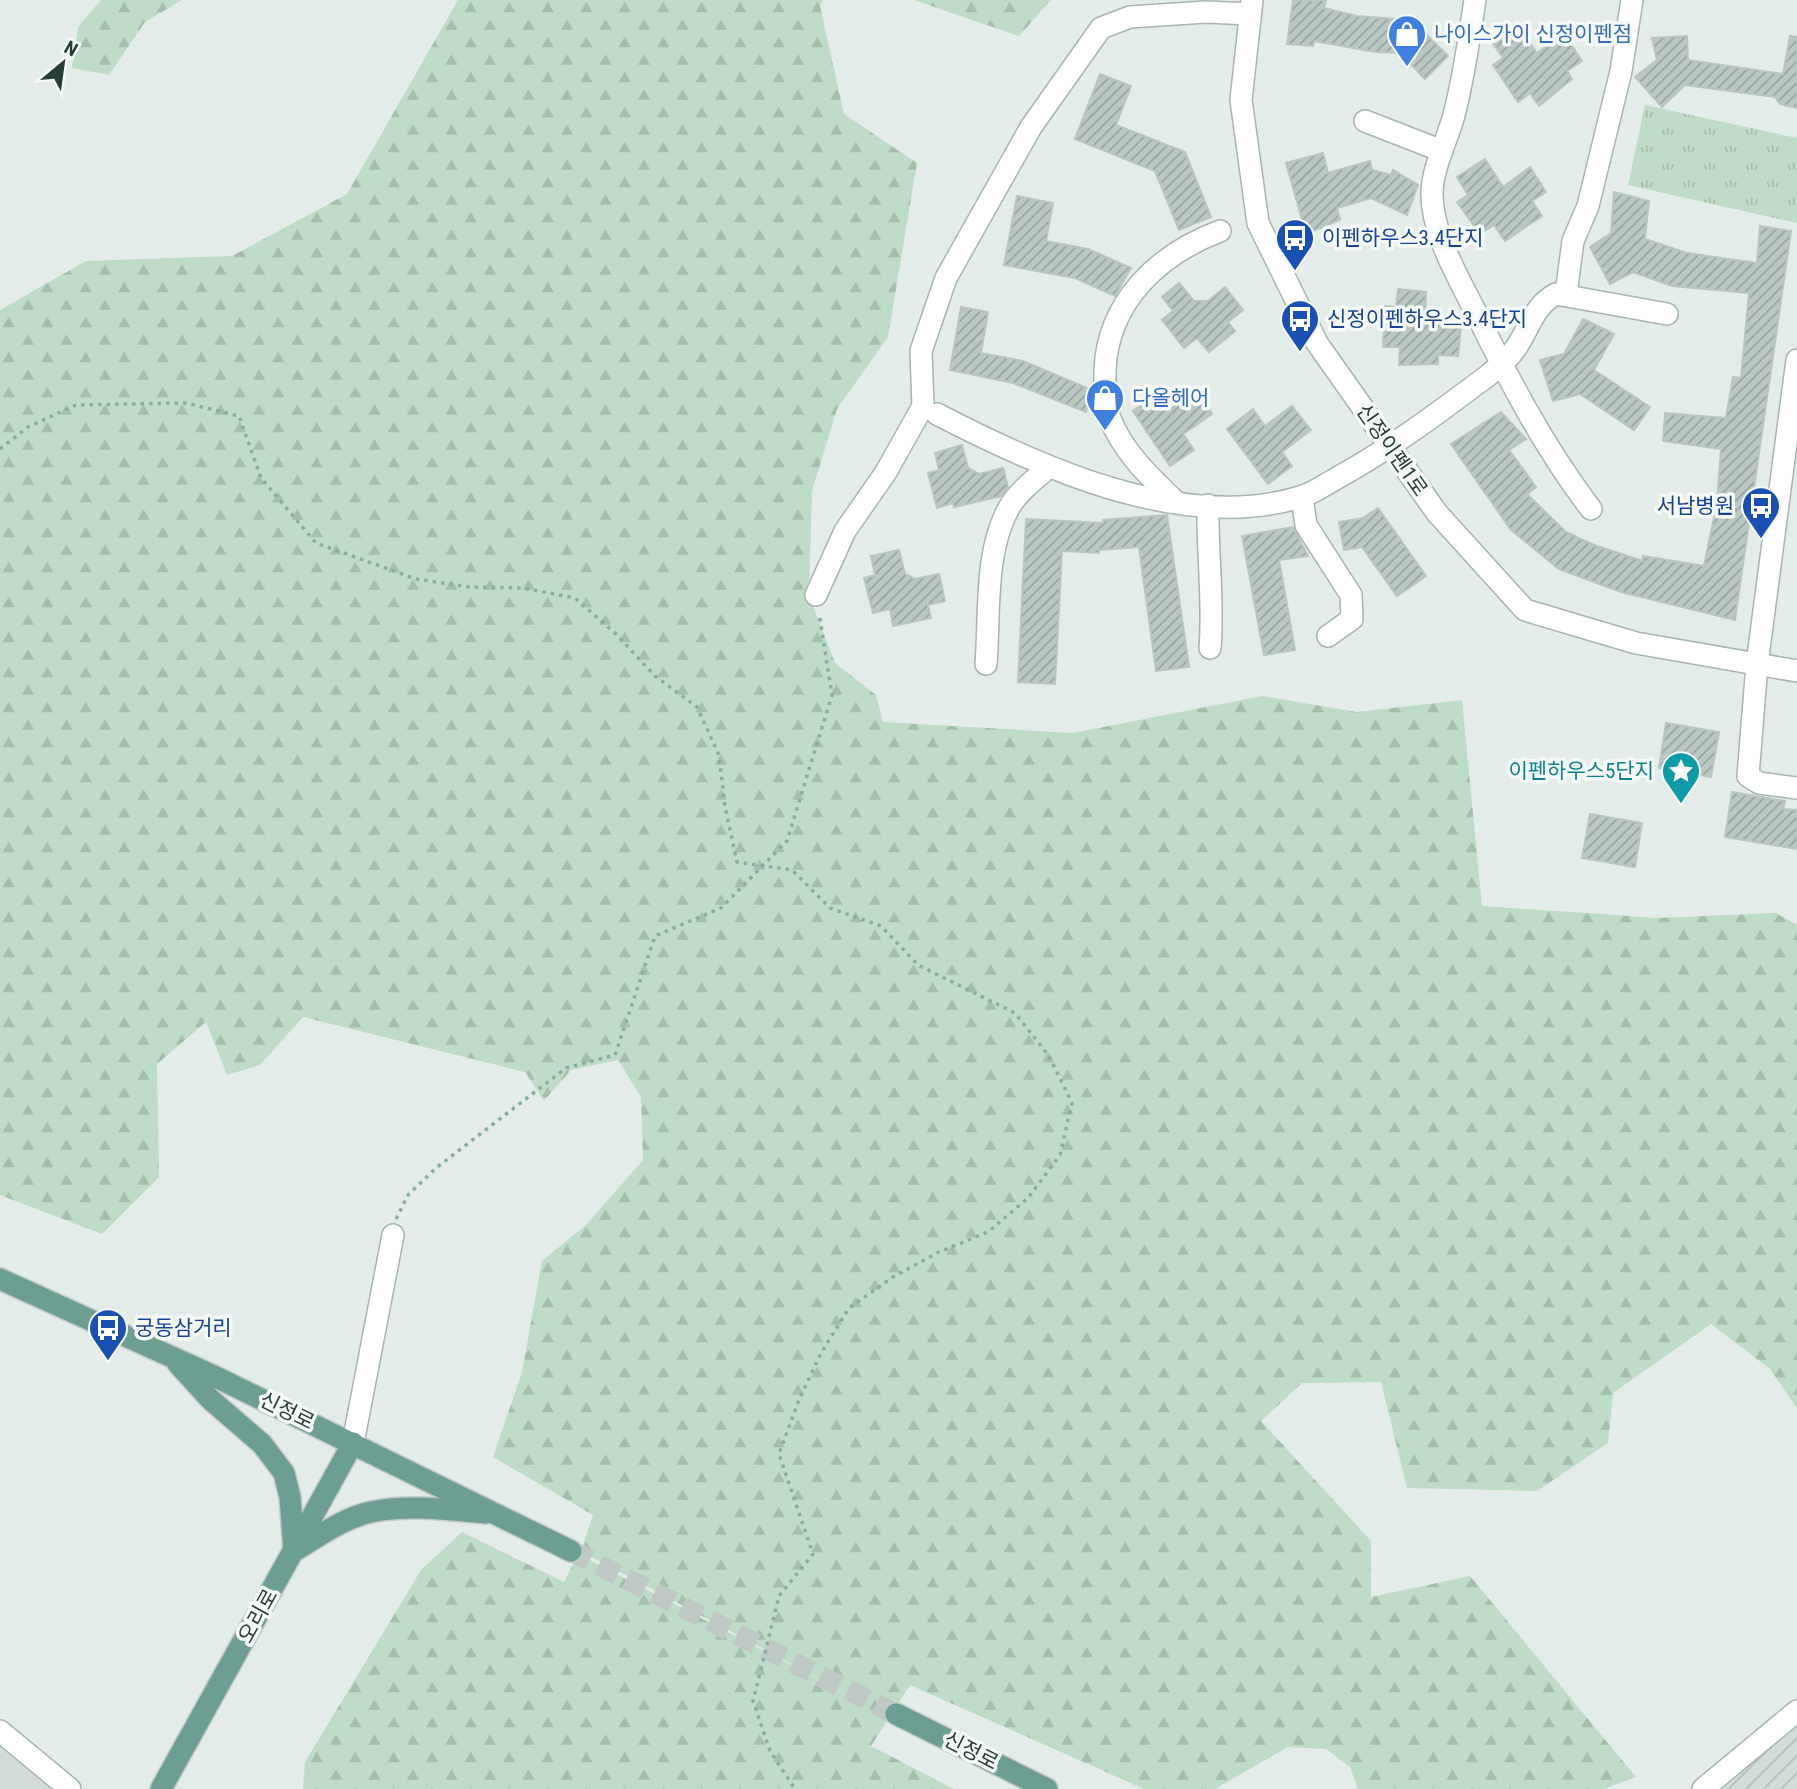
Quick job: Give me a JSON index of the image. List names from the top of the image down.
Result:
{
  "streets": {
    "main road": ["신정로", "오리로"],
    "street": ["신정이펜1로"]
  },
  "crossings": [
    ["신정로", "오리로"]
  ],
  "places": {
    "shop": ["나이스가이 신정이펜점", "다올헤어"],
    "bus stop": [
      "이펜하우스3.4단지",
      "신정이펜하우스3.4단지",
      "서남병원",
      "궁동삼거리"
    ],
    "place": ["이펜하우스5단지"]
  },
  "north": "top right"
}
